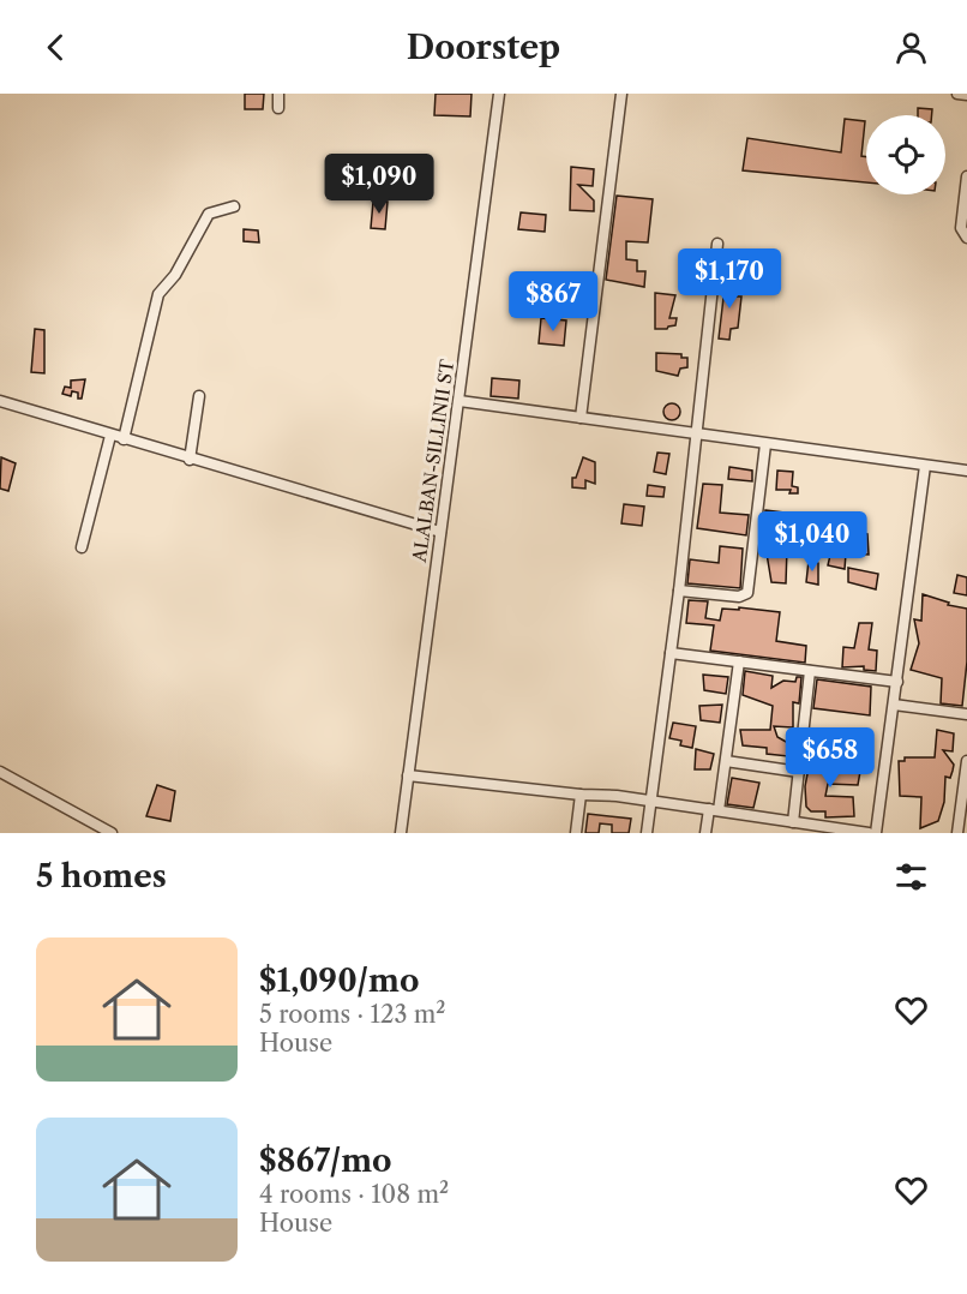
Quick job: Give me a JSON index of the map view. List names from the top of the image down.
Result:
{
  "streets": {
    "street": ["ALALBAN-SILLINII ST"]
  },
  "page": {
    "header": "Doorstep",
    "price": [
      "$1,090",
      "$1,170",
      "$867",
      "$1,040",
      "$658"
    ],
    "heading": "5 homes",
    "list": [
      {
        "name": "$1,090/mo",
        "note": "5 rooms · 123 m² · House"
      },
      {
        "name": "$867/mo",
        "note": "4 rooms · 108 m² · House"
      }
    ]
  }
}
